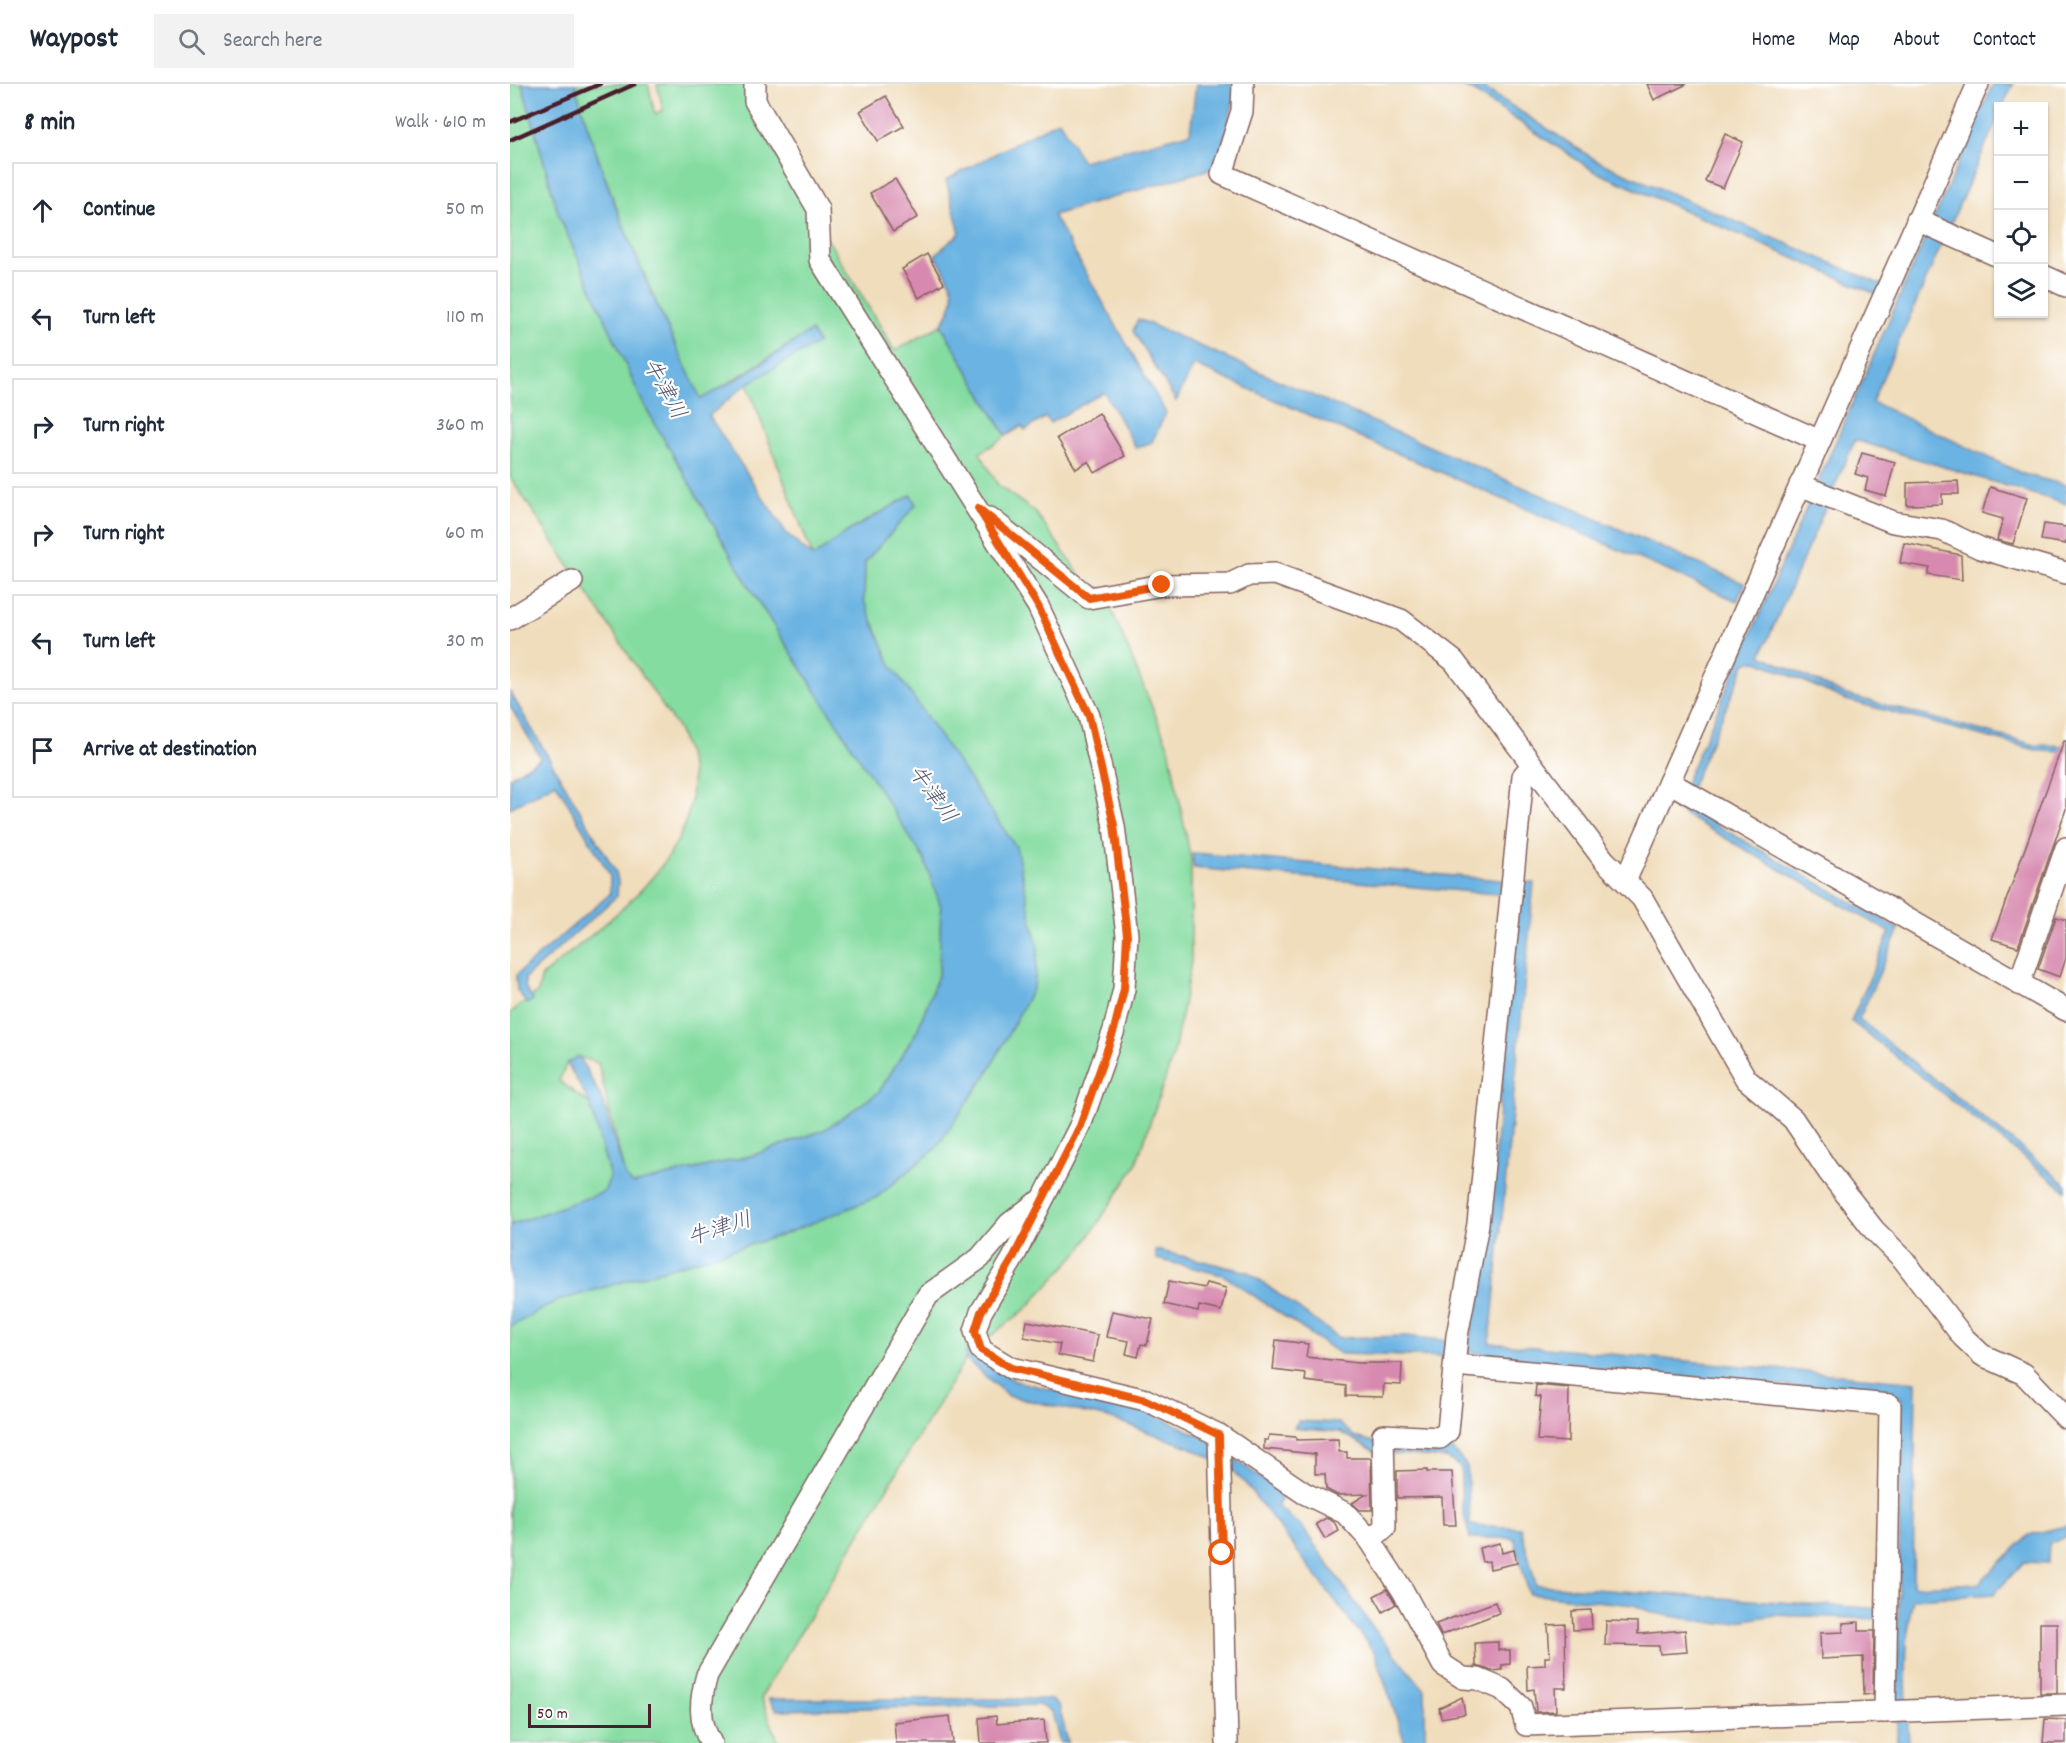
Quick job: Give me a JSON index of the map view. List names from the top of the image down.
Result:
{
  "water": ["牛津川"],
  "scale_bar": "50 m",
  "page": {
    "header": "Waypost",
    "search": "Search here",
    "nav": [
      "Home",
      "Map",
      "About",
      "Contact"
    ],
    "heading": ["8 min", "Walk · 610 m"],
    "map_buttons": ["+", "−"],
    "list": [
      ["Continue", "50 m"],
      ["Turn left", "110 m"],
      ["Turn right", "360 m"],
      ["Turn right", "60 m"],
      ["Turn left", "30 m"],
      "Arrive at destination"
    ],
    "scale": "50 m"
  }
}
